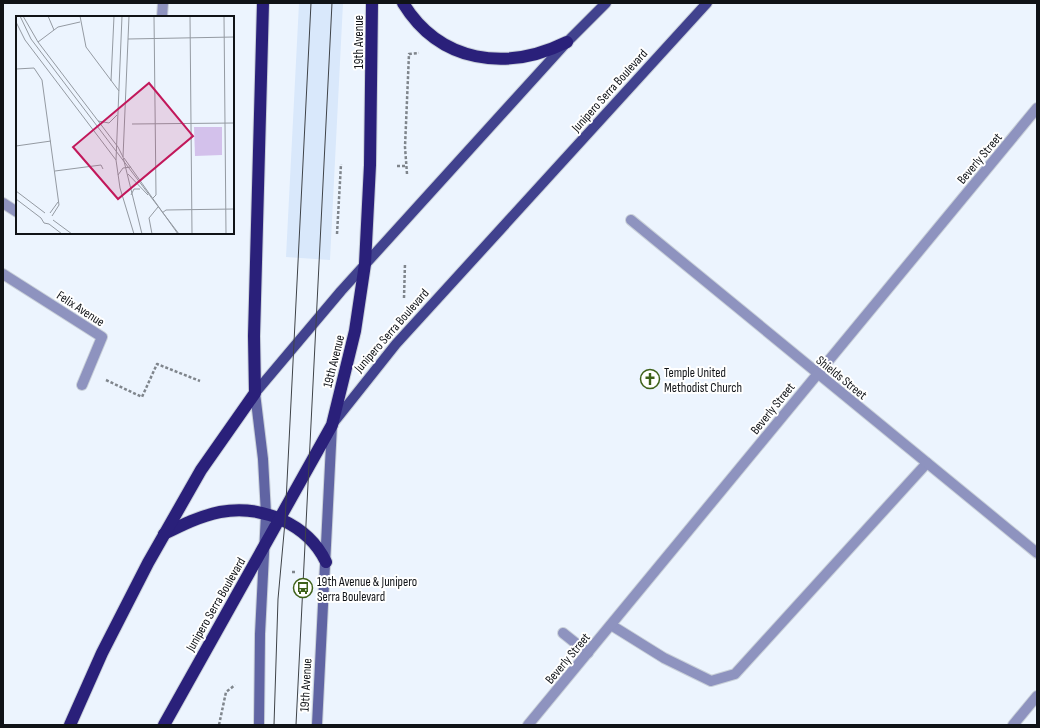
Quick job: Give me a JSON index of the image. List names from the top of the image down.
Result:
{
  "streets": {
    "highway": ["19th Avenue", "Junipero Serra Boulevard"],
    "street": ["Beverly Street", "Felix Avenue", "Shields Street"]
  },
  "crossings": [
    ["19th Avenue", "Junipero Serra Boulevard"],
    ["Beverly Street", "Shields Street"]
  ],
  "places": {
    "church": ["Temple United Methodist Church"],
    "bus stop": ["19th Avenue & Junipero Serra Boulevard"]
  }
}
